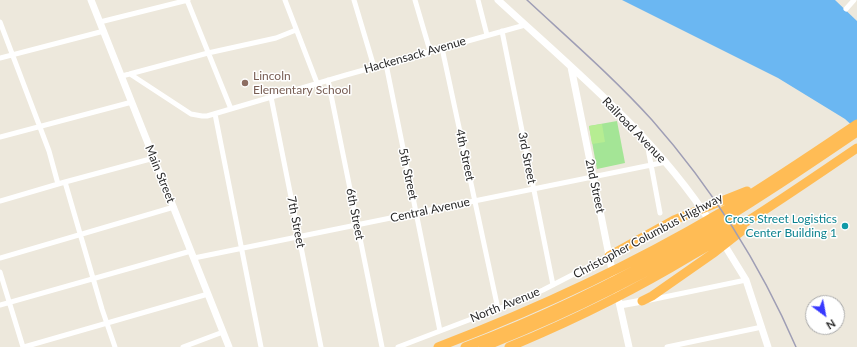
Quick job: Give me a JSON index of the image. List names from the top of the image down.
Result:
{
  "streets": {
    "highway": ["Christopher Columbus Highway"],
    "main road": ["Railroad Avenue", "Main Street", "2nd Street"],
    "street": [
      "Hackensack Avenue",
      "4th Street",
      "3rd Street",
      "5th Street",
      "Central Avenue",
      "6th Street",
      "7th Street",
      "North Avenue"
    ]
  },
  "crossings": [
    ["Hackensack Avenue", "Railroad Avenue"],
    ["Hackensack Avenue", "4th Street"],
    ["Hackensack Avenue", "3rd Street"],
    ["Hackensack Avenue", "5th Street"],
    ["Hackensack Avenue", "6th Street"],
    ["Hackensack Avenue", "7th Street"],
    ["Railroad Avenue", "2nd Street"],
    ["Railroad Avenue", "Central Avenue"],
    ["4th Street", "Central Avenue"],
    ["4th Street", "North Avenue"],
    ["3rd Street", "Central Avenue"],
    ["3rd Street", "North Avenue"],
    ["Main Street", "Central Avenue"],
    ["5th Street", "Central Avenue"],
    ["5th Street", "North Avenue"],
    ["2nd Street", "Central Avenue"],
    ["2nd Street", "North Avenue"],
    ["Central Avenue", "6th Street"],
    ["Central Avenue", "7th Street"]
  ],
  "places": ["Lincoln Elementary School", "Cross Street Logistics Center Building 1"],
  "north": "bottom right"
}
